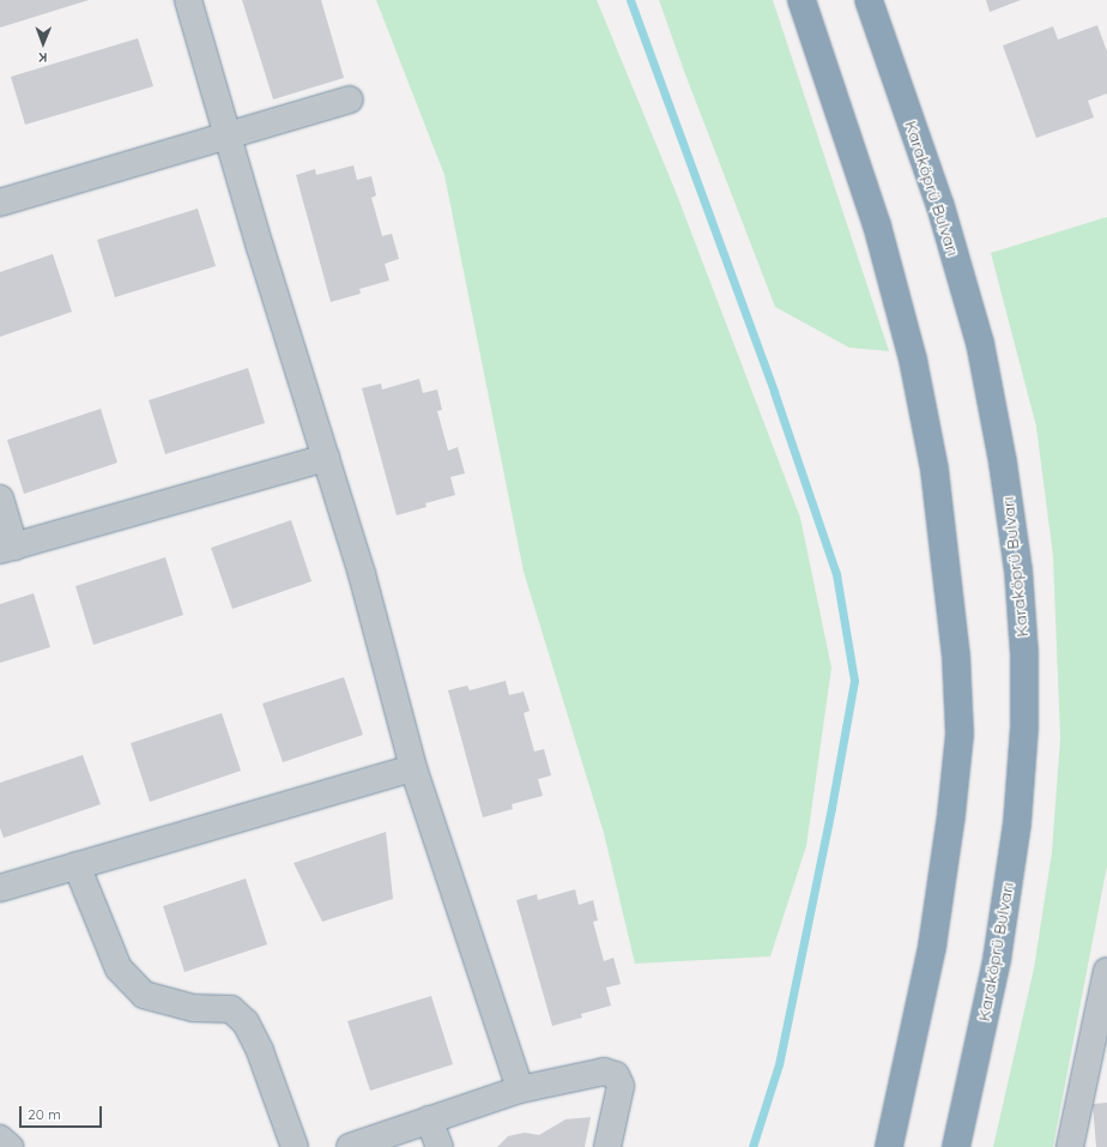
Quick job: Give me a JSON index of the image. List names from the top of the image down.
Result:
{
  "streets": {
    "highway": ["Karaköprü Bulvarı"]
  },
  "scale_bar": "20 m",
  "north": "bottom"
}
